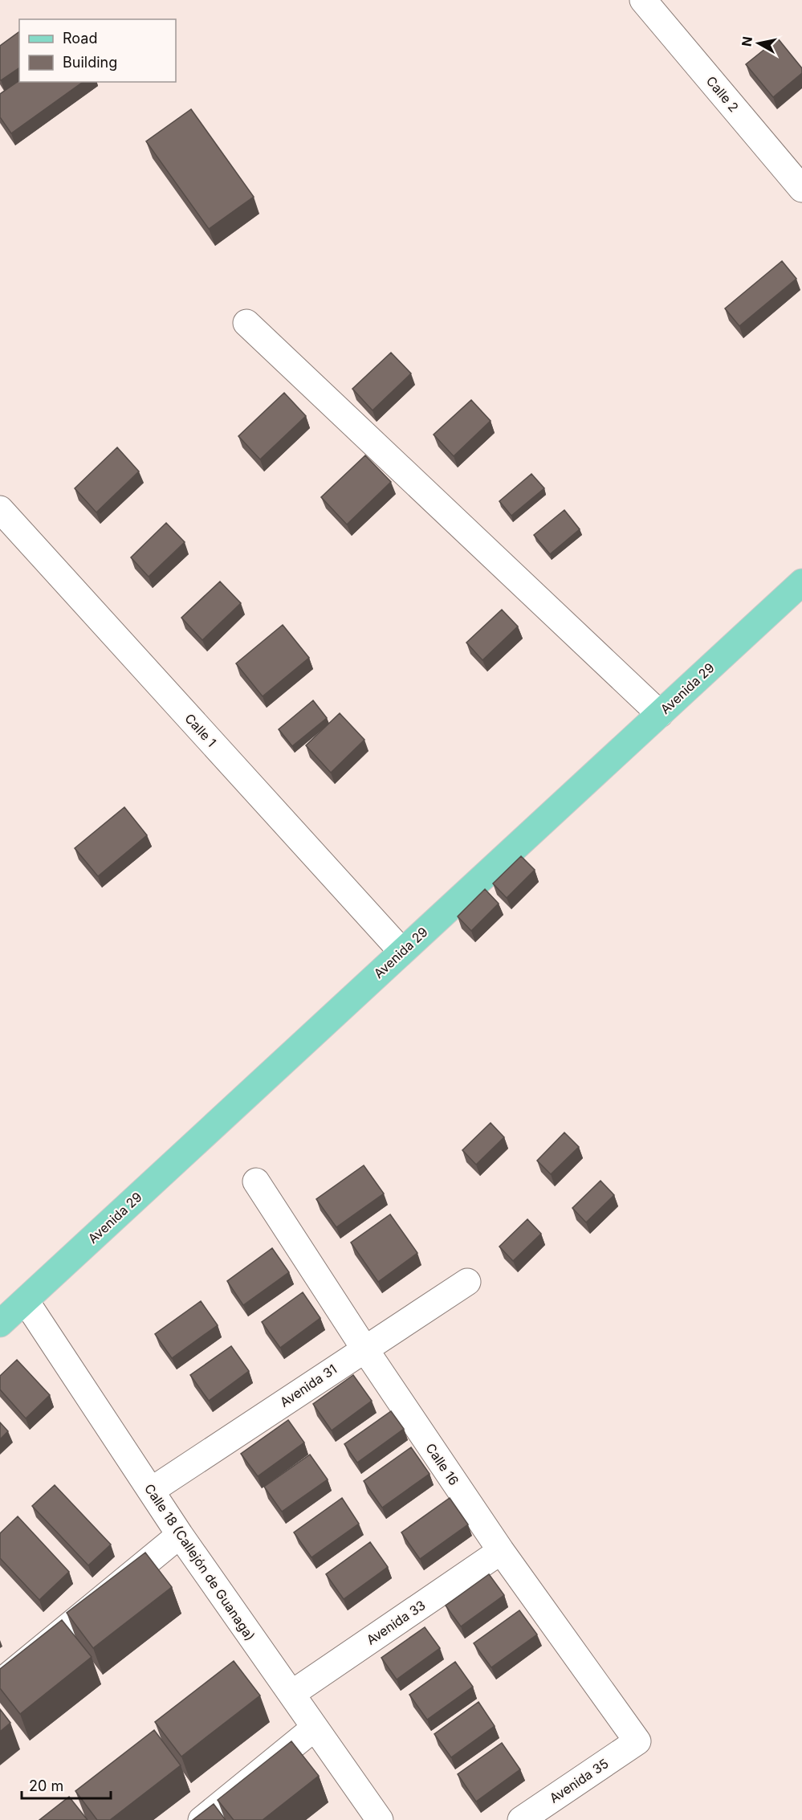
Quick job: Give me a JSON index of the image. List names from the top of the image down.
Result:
{
  "streets": {
    "main road": ["Avenida 29"],
    "street": [
      "Calle 2",
      "Calle 1",
      "Avenida 31",
      "Calle 16",
      "Calle 18 (Callejón de Guanaga)",
      "Avenida 33",
      "Avenida 35"
    ]
  },
  "crossings": [
    ["Avenida 29", "Calle 1"],
    ["Avenida 29", "Calle 18 (Callejón de Guanaga)"],
    ["Avenida 31", "Calle 16"],
    ["Avenida 31", "Calle 18 (Callejón de Guanaga)"],
    ["Calle 16", "Avenida 33"],
    ["Calle 16", "Avenida 35"],
    ["Calle 18 (Callejón de Guanaga)", "Avenida 33"]
  ],
  "legend": ["Road", "Building"],
  "scale_bar": "20 m",
  "north": "left"
}
